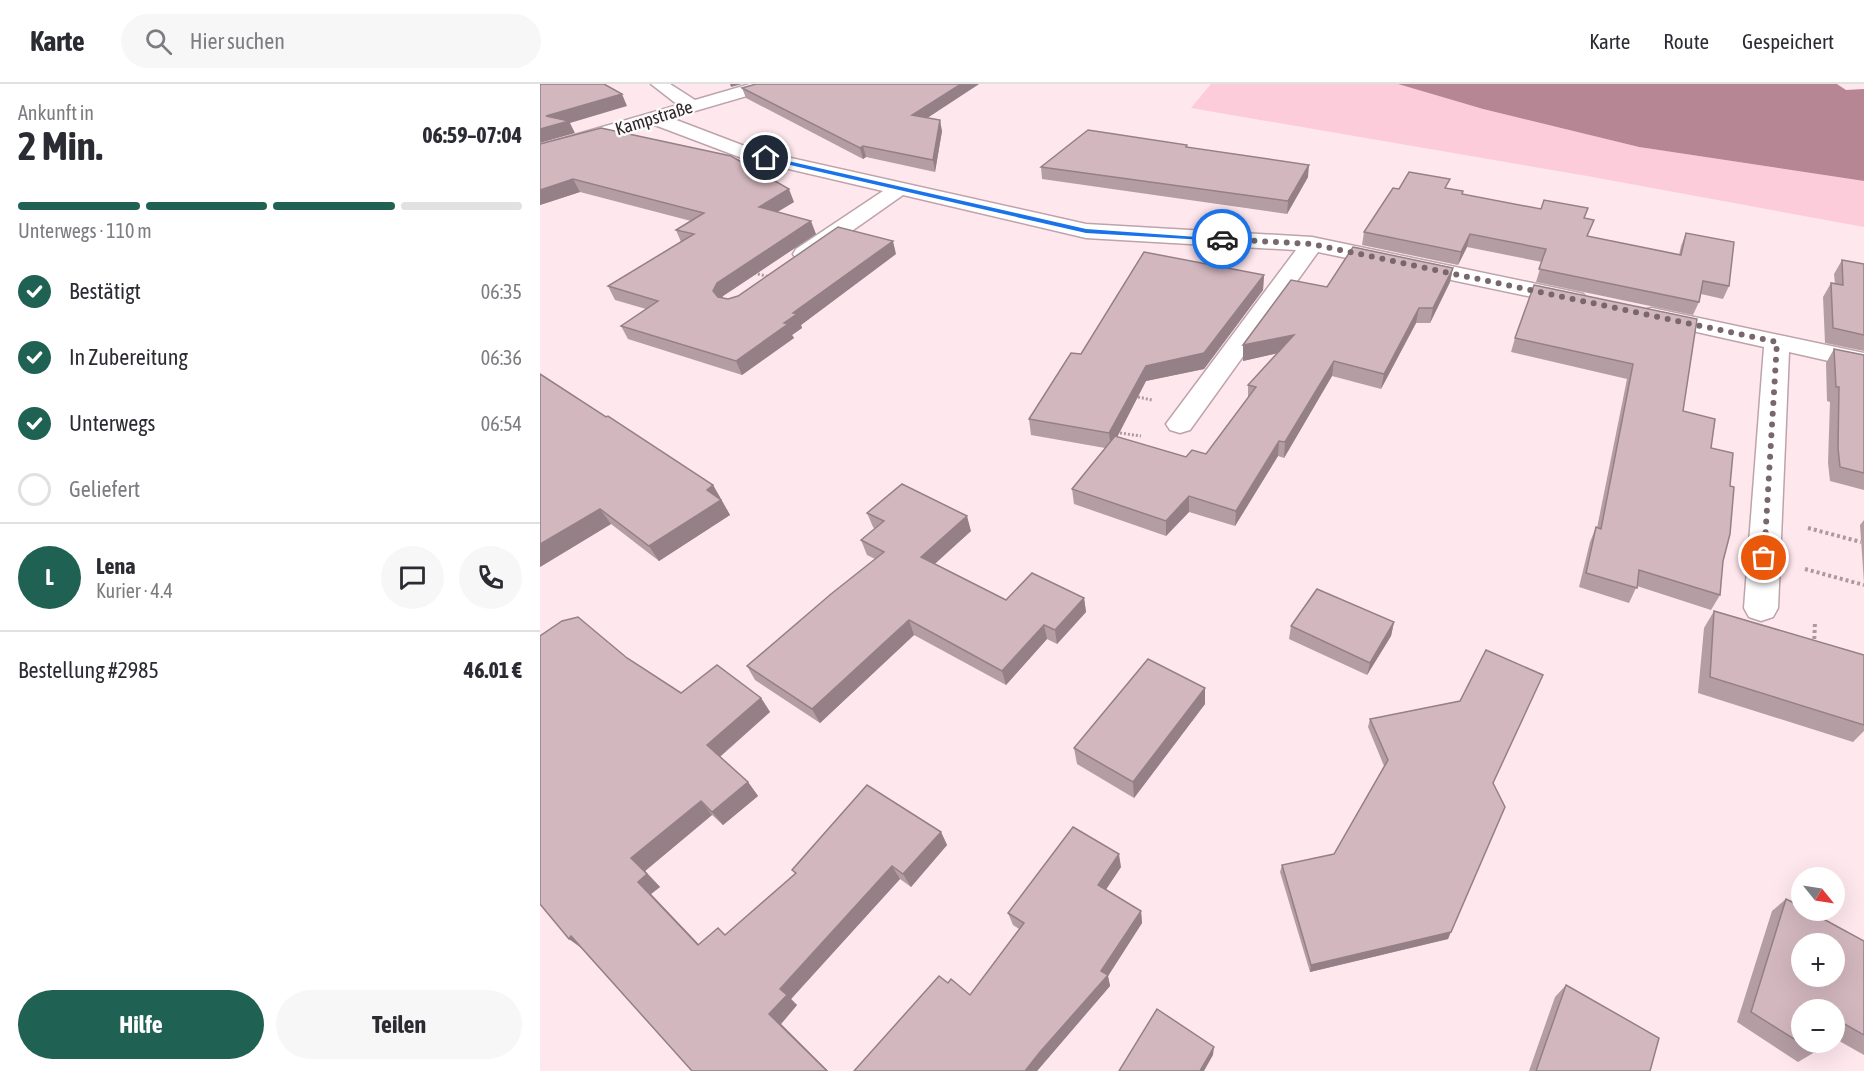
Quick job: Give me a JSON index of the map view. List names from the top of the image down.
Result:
{
  "streets": {
    "street": ["Kampstraße"]
  },
  "north": "bottom right",
  "page": {
    "header": "Karte",
    "search": "Hier suchen",
    "nav": ["Karte", "Route", "Gespeichert"],
    "heading": ["2 Min.", "Ankunft in", "06:59–07:04"],
    "panel": [
      "Lena",
      "Kurier · 4.4",
      "Bestellung #2985",
      "46.01 €"
    ],
    "bar": "Unterwegs · 110 m",
    "list": [
      ["Bestätigt", "06:35"],
      ["In Zubereitung", "06:36"],
      ["Unterwegs", "06:54"],
      "Geliefert"
    ],
    "round": "L",
    "map_buttons": ["+", "−"],
    "buttons": ["Hilfe", "Teilen"]
  }
}
